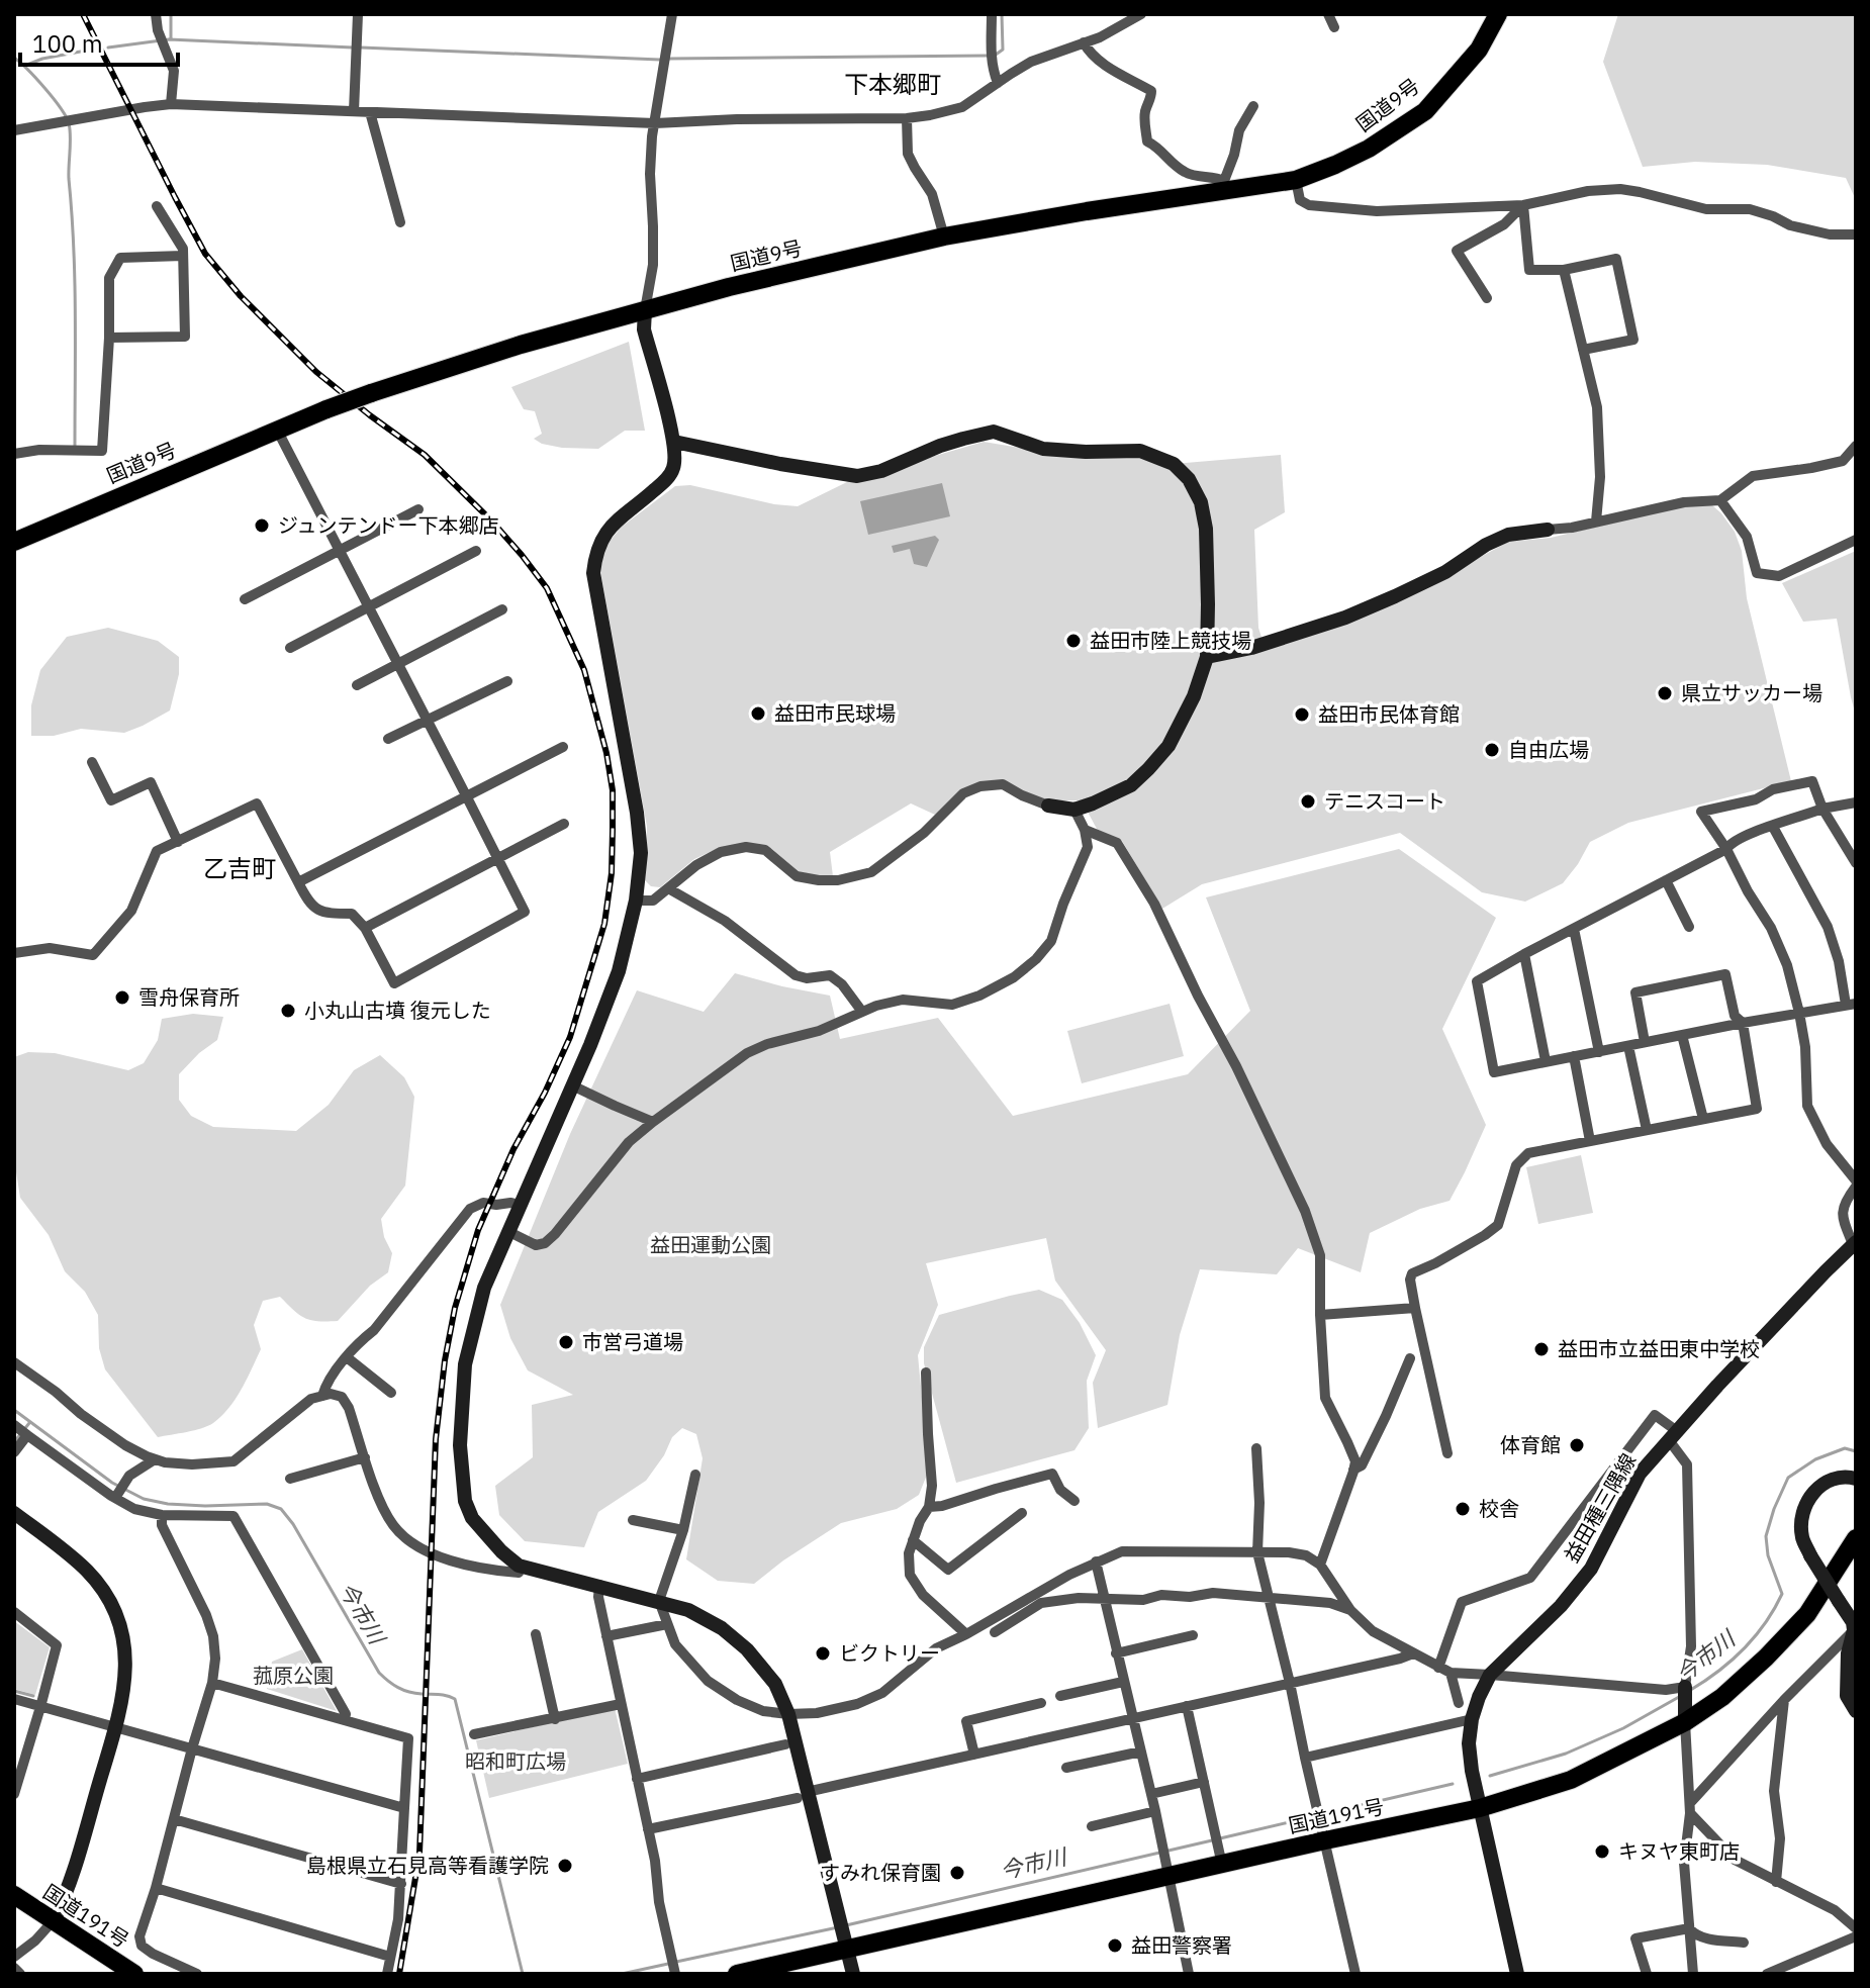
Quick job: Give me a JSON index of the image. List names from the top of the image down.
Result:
{
  "streets": {
    "highway": ["国道9号", "国道191号"],
    "street": ["益田種三隅線"]
  },
  "crossings": [
    ["益田種三隅線", "国道191号"]
  ],
  "districts": ["下本郷町", "乙吉町"],
  "water": ["今市川"],
  "parks": ["益田運動公園", "菰原公園", "昭和町広場"],
  "places": [
    "ジュンテンドー下本郷店",
    "益田市陸上競技場",
    "県立サッカー場",
    "益田市民球場",
    "益田市民体育館",
    "自由広場",
    "テニスコート",
    "雪舟保育所",
    "小丸山古墳 復元した",
    "市営弓道場",
    "益田市立益田東中学校",
    "体育館",
    "校舎",
    "ビクトリー",
    "キヌヤ東町店",
    "島根県立石見高等看護学院",
    "すみれ保育園",
    "益田警察署"
  ],
  "scale_bar": "100 m"
}
